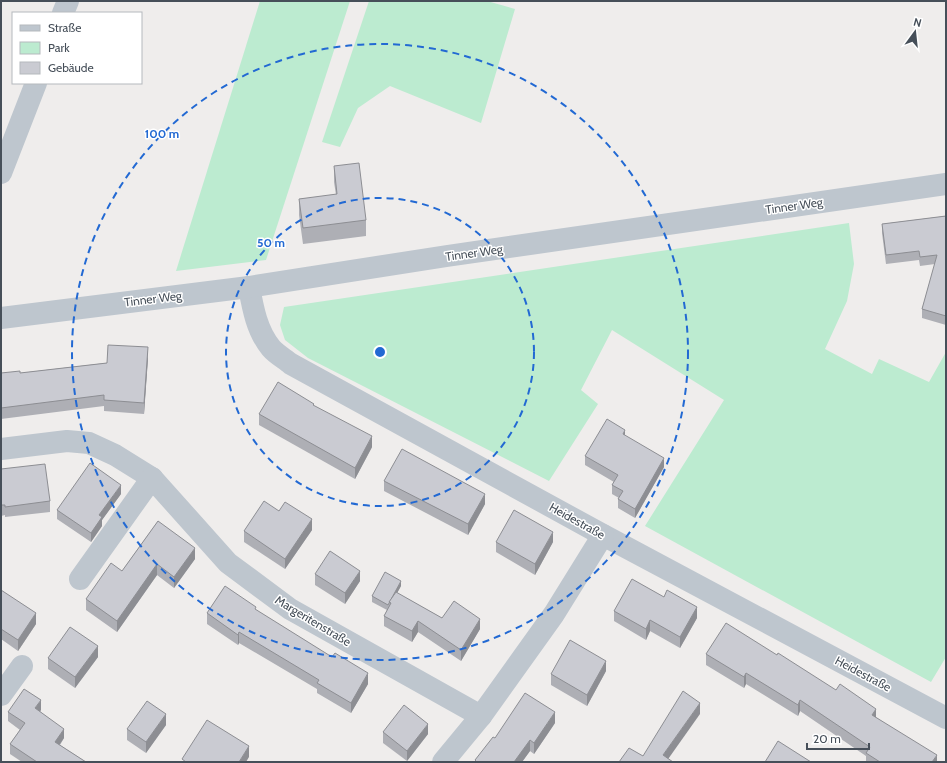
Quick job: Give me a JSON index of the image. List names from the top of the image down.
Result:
{
  "streets": {
    "street": ["Tinner Weg", "Heidestraße", "Margeritenstraße"]
  },
  "crossings": [
    ["Tinner Weg", "Heidestraße"]
  ],
  "legend": ["Straße", "Park", "Gebäude"],
  "scale_bar": "20 m",
  "north": "top",
  "rings": ["100 m", "50 m"]
}
